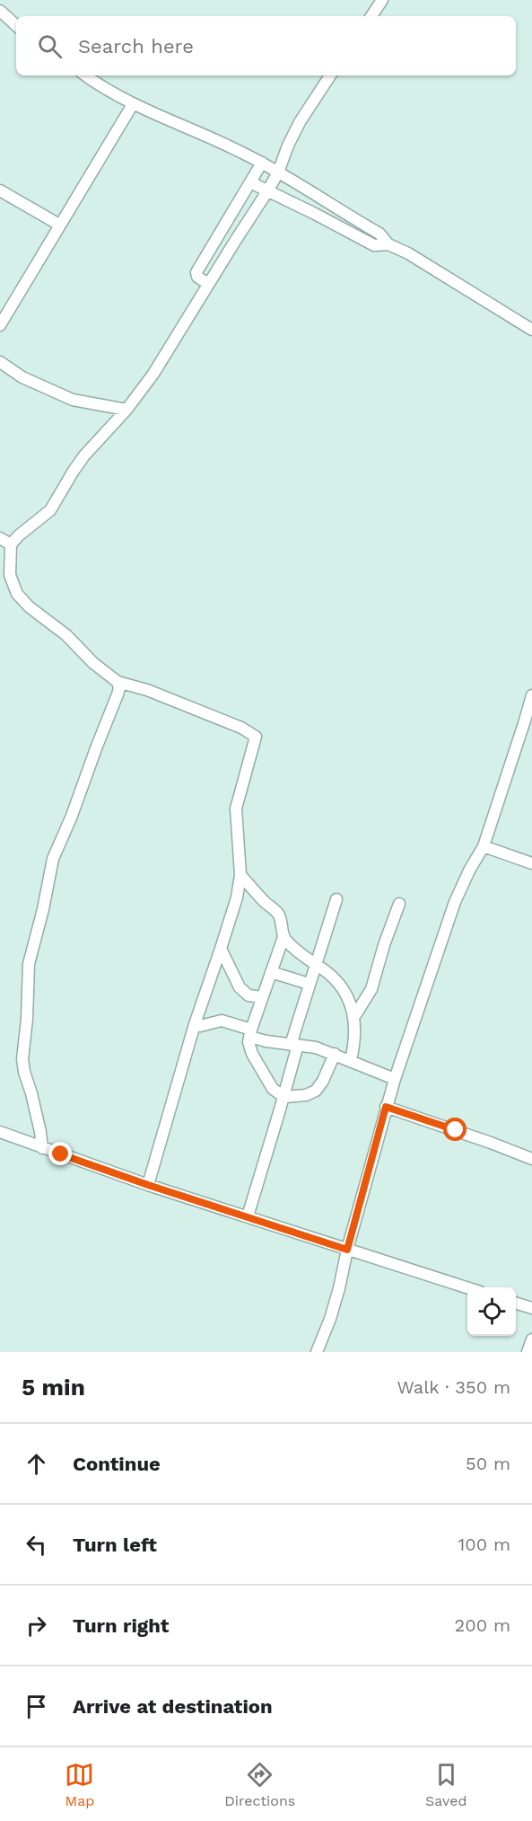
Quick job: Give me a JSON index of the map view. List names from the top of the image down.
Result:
{
  "page": {
    "search": "Search here",
    "heading": ["5 min", "Walk · 350 m"],
    "list": [
      ["Continue", "50 m"],
      ["Turn left", "100 m"],
      ["Turn right", "200 m"],
      "Arrive at destination"
    ],
    "nav": ["Map", "Directions", "Saved"]
  }
}
